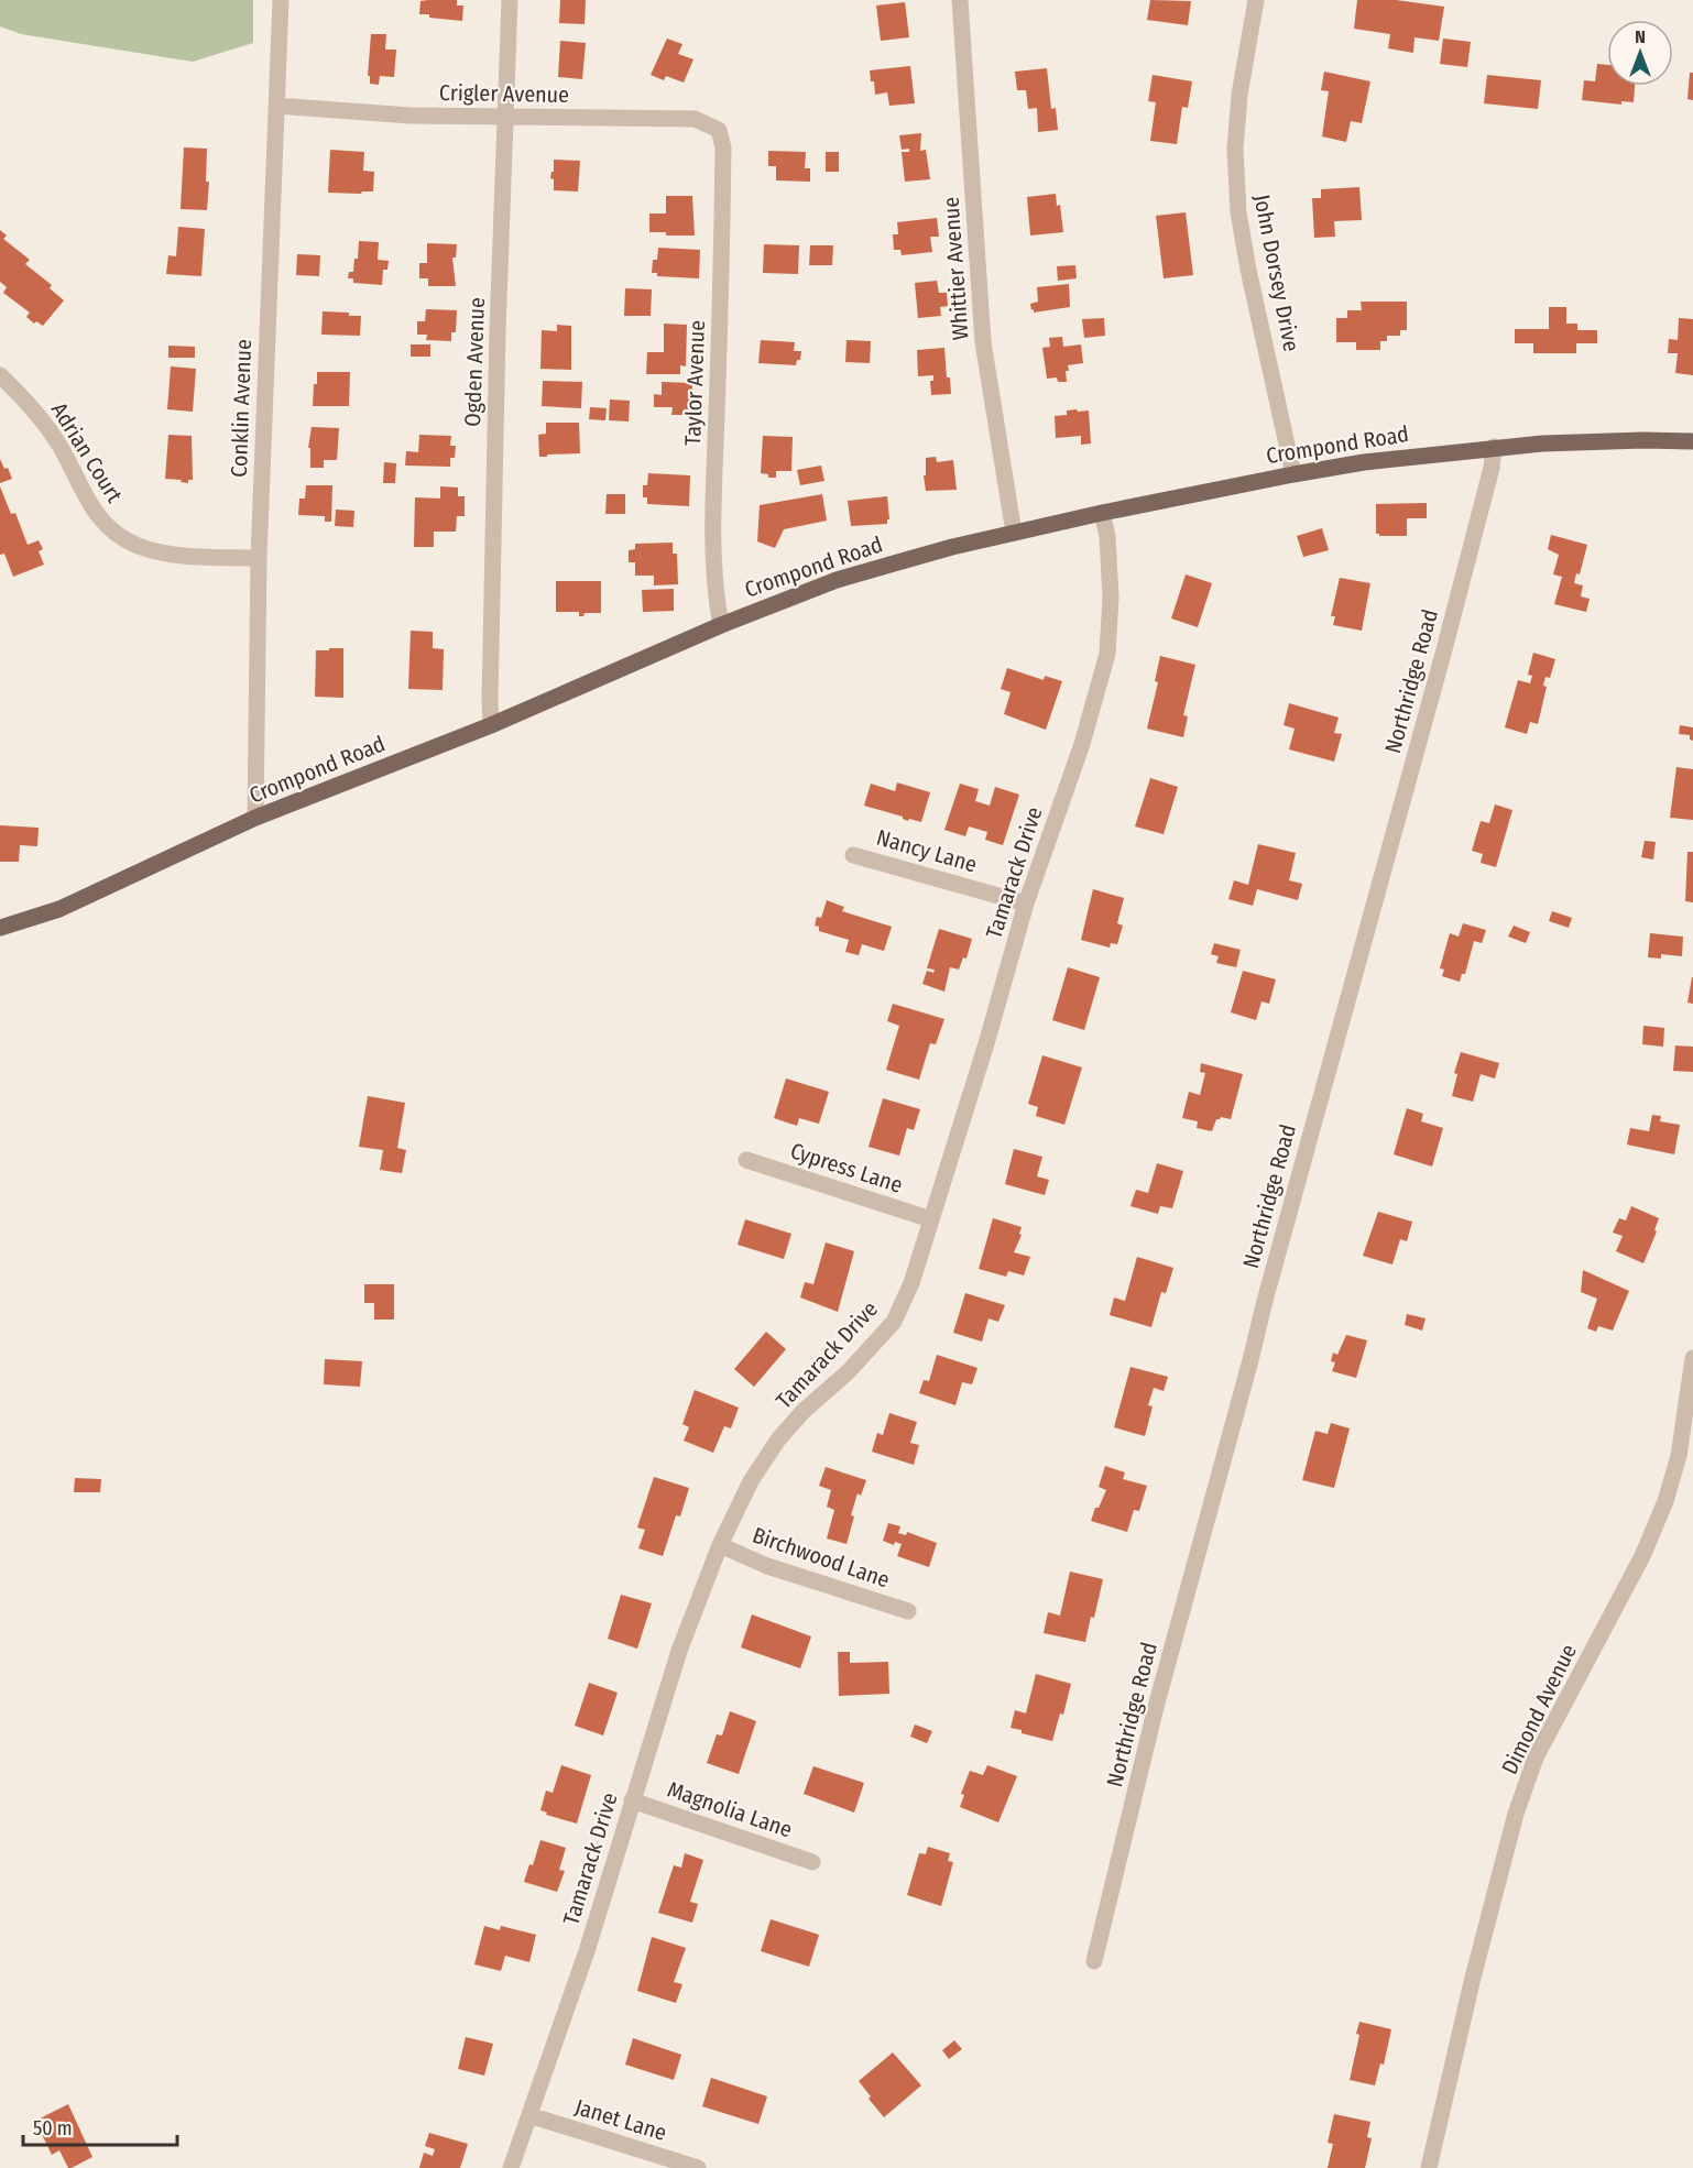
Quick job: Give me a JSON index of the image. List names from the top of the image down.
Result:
{
  "streets": {
    "main road": ["Crompond Road"],
    "street": [
      "Crigler Avenue",
      "Whittier Avenue",
      "John Dorsey Drive",
      "Ogden Avenue",
      "Taylor Avenue",
      "Conklin Avenue",
      "Adrian Court",
      "Northridge Road",
      "Nancy Lane",
      "Tamarack Drive",
      "Cypress Lane",
      "Birchwood Lane",
      "Dimond Avenue",
      "Magnolia Lane",
      "Janet Lane"
    ]
  },
  "crossings": [
    ["Crigler Avenue", "Ogden Avenue"],
    ["Crigler Avenue", "Taylor Avenue"],
    ["Crigler Avenue", "Conklin Avenue"],
    ["Whittier Avenue", "Crompond Road"],
    ["John Dorsey Drive", "Crompond Road"],
    ["Ogden Avenue", "Crompond Road"],
    ["Taylor Avenue", "Crompond Road"],
    ["Conklin Avenue", "Crompond Road"],
    ["Conklin Avenue", "Adrian Court"],
    ["Crompond Road", "Northridge Road"],
    ["Crompond Road", "Tamarack Drive"],
    ["Nancy Lane", "Tamarack Drive"],
    ["Tamarack Drive", "Cypress Lane"],
    ["Tamarack Drive", "Birchwood Lane"],
    ["Tamarack Drive", "Magnolia Lane"],
    ["Tamarack Drive", "Janet Lane"]
  ],
  "scale_bar": "50 m",
  "north": "top"
}
